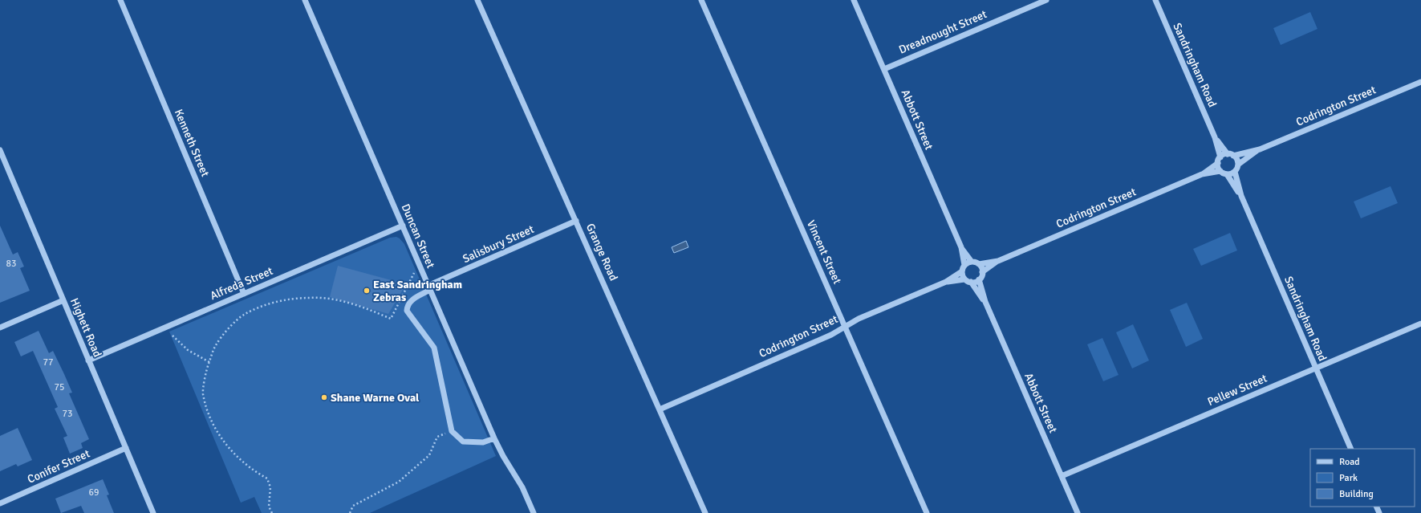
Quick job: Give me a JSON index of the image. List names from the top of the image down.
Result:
{
  "streets": {
    "street": [
      "Dreadnought Street",
      "Sandringham Road",
      "Codrington Street",
      "Abbott Street",
      "Kenneth Street",
      "Duncan Street",
      "Salisbury Street",
      "Grange Road",
      "Vincent Street",
      "Alfreda Street",
      "Highett Road",
      "Pellew Street",
      "Conifer Street"
    ]
  },
  "crossings": [
    ["Dreadnought Street", "Abbott Street"],
    ["Sandringham Road", "Codrington Street"],
    ["Sandringham Road", "Pellew Street"],
    ["Codrington Street", "Abbott Street"],
    ["Codrington Street", "Grange Road"],
    ["Codrington Street", "Vincent Street"],
    ["Abbott Street", "Pellew Street"],
    ["Kenneth Street", "Alfreda Street"],
    ["Duncan Street", "Salisbury Street"],
    ["Duncan Street", "Alfreda Street"],
    ["Salisbury Street", "Grange Road"],
    ["Alfreda Street", "Highett Road"],
    ["Highett Road", "Conifer Street"]
  ],
  "places": ["East Sandringham Zebras", "Shane Warne Oval"],
  "house_numbers": [
    "83",
    "77",
    "75",
    "73",
    "69"
  ],
  "legend": ["Road", "Park", "Building"]
}
